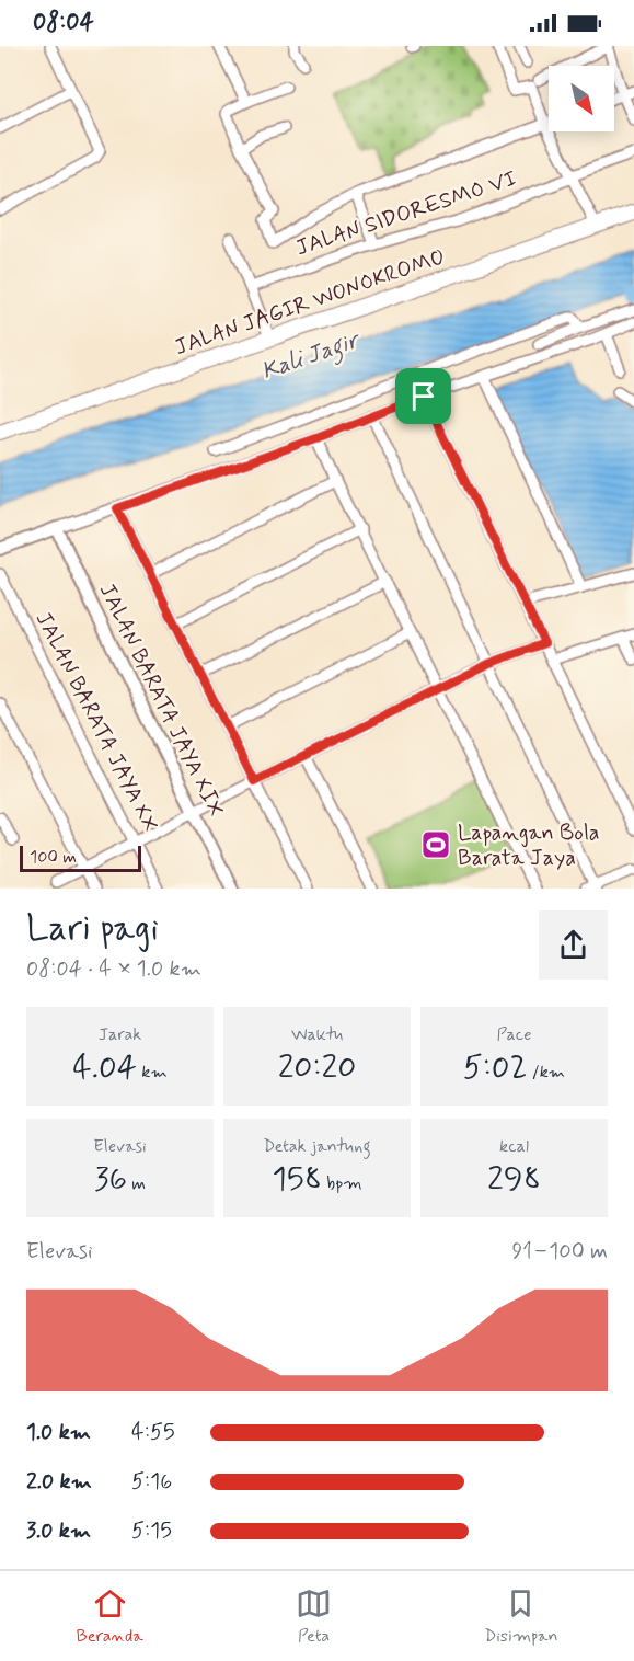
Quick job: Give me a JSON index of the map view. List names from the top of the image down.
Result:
{
  "streets": {
    "main road": ["JALAN JAGIR WONOKROMO"],
    "street": ["JALAN SIDORESMO VI", "JALAN BARATA JAYA XIX", "JALAN BARATA JAYA XX"]
  },
  "water": ["Kali Jagir"],
  "places": {
    "sports": ["Lapangan Bola Barata Jaya"]
  },
  "scale_bar": "100 m",
  "north": "bottom right",
  "page": {
    "status": "08:04",
    "scale": "100 m",
    "heading": ["Lari pagi", "08:04 · 4 × 1.0 km"],
    "stats": [
      ["Jarak", "4.04 km"],
      ["Waktu", "20:20"],
      ["Pace", "5:02 /km"],
      ["Elevasi", "36 m"],
      ["Detak jantung", "158 bpm"],
      ["kcal", "298"]
    ],
    "chart": ["Elevasi", "91–100 m"],
    "list": [
      {
        "name": "1.0 km",
        "note": "4:55"
      },
      {
        "name": "2.0 km",
        "note": "5:16"
      },
      {
        "name": "3.0 km",
        "note": "5:15"
      }
    ],
    "tabs": ["Beranda", "Peta", "Disimpan"]
  }
}
